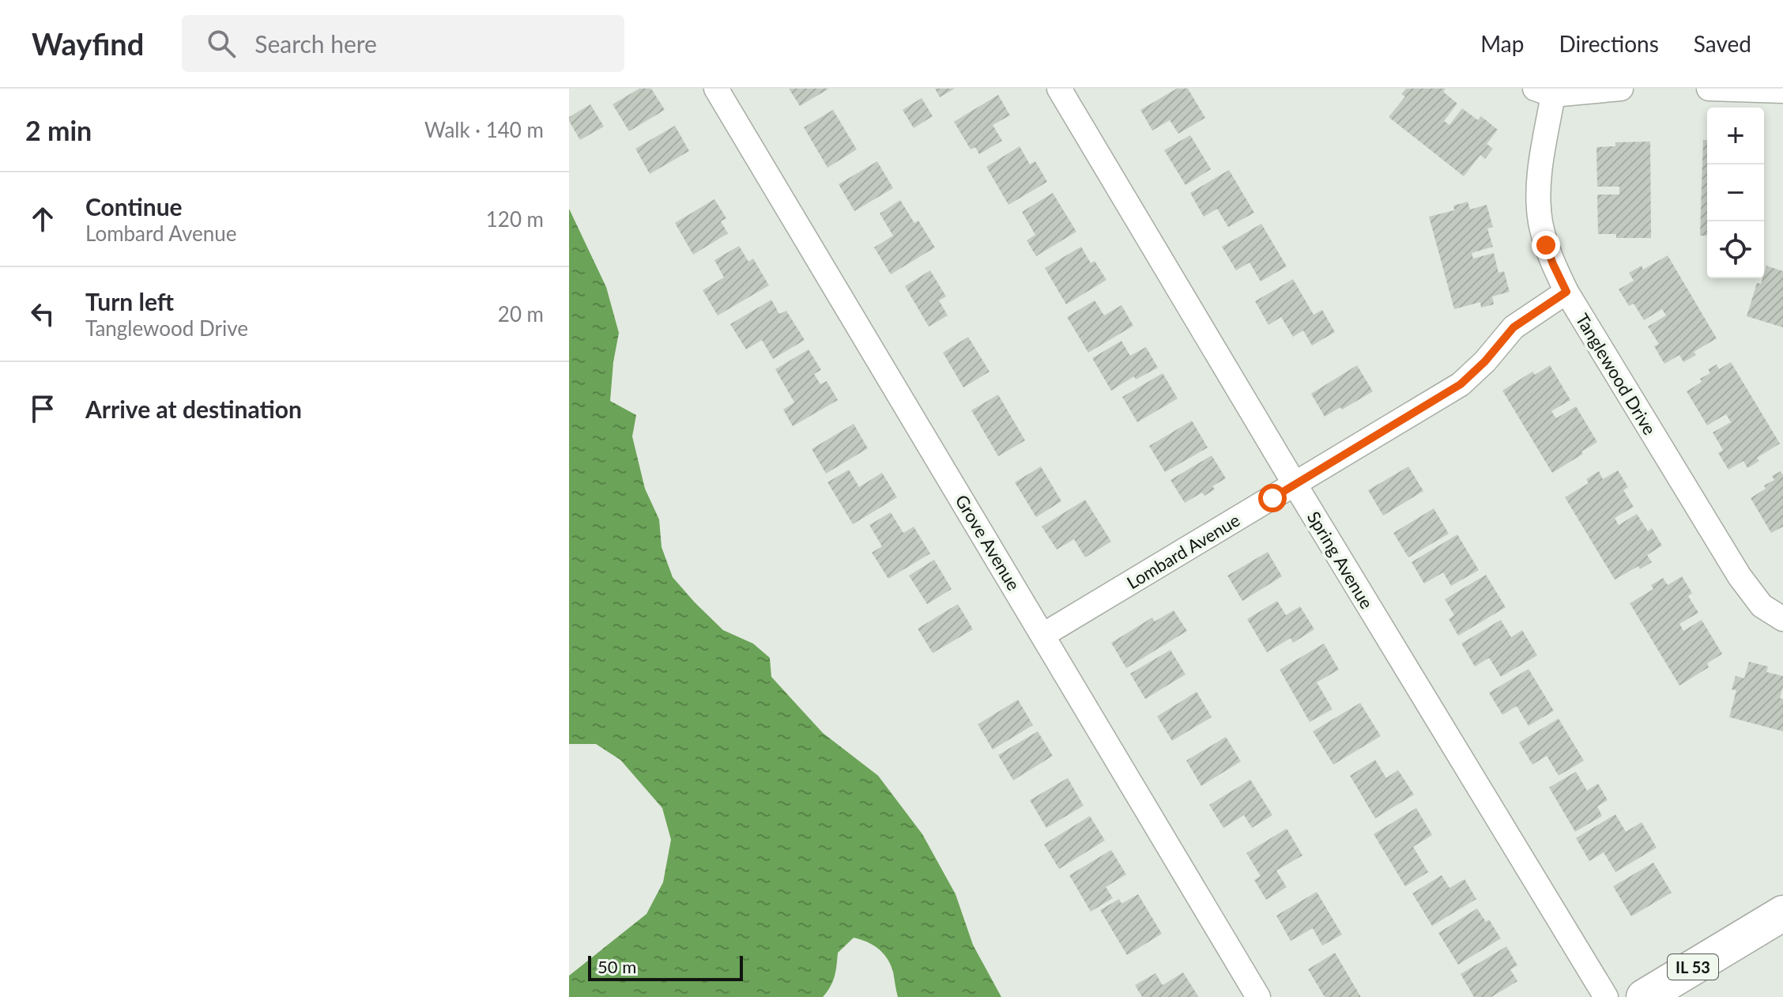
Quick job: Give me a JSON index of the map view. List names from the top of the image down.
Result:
{
  "streets": {
    "main road": ["IL 53"],
    "street": [
      "Tanglewood Drive",
      "Grove Avenue",
      "Lombard Avenue",
      "Spring Avenue"
    ]
  },
  "crossings": [
    ["Tanglewood Drive", "Lombard Avenue"],
    ["Grove Avenue", "Lombard Avenue"],
    ["Lombard Avenue", "Spring Avenue"]
  ],
  "scale_bar": "50 m",
  "page": {
    "header": "Wayfind",
    "search": "Search here",
    "nav": ["Map", "Directions", "Saved"],
    "heading": ["2 min", "Walk · 140 m"],
    "map_buttons": ["+", "−"],
    "list": [
      ["Continue", "Lombard Avenue", "120 m"],
      ["Turn left", "Tanglewood Drive", "20 m"],
      "Arrive at destination"
    ],
    "scale": "50 m"
  }
}
